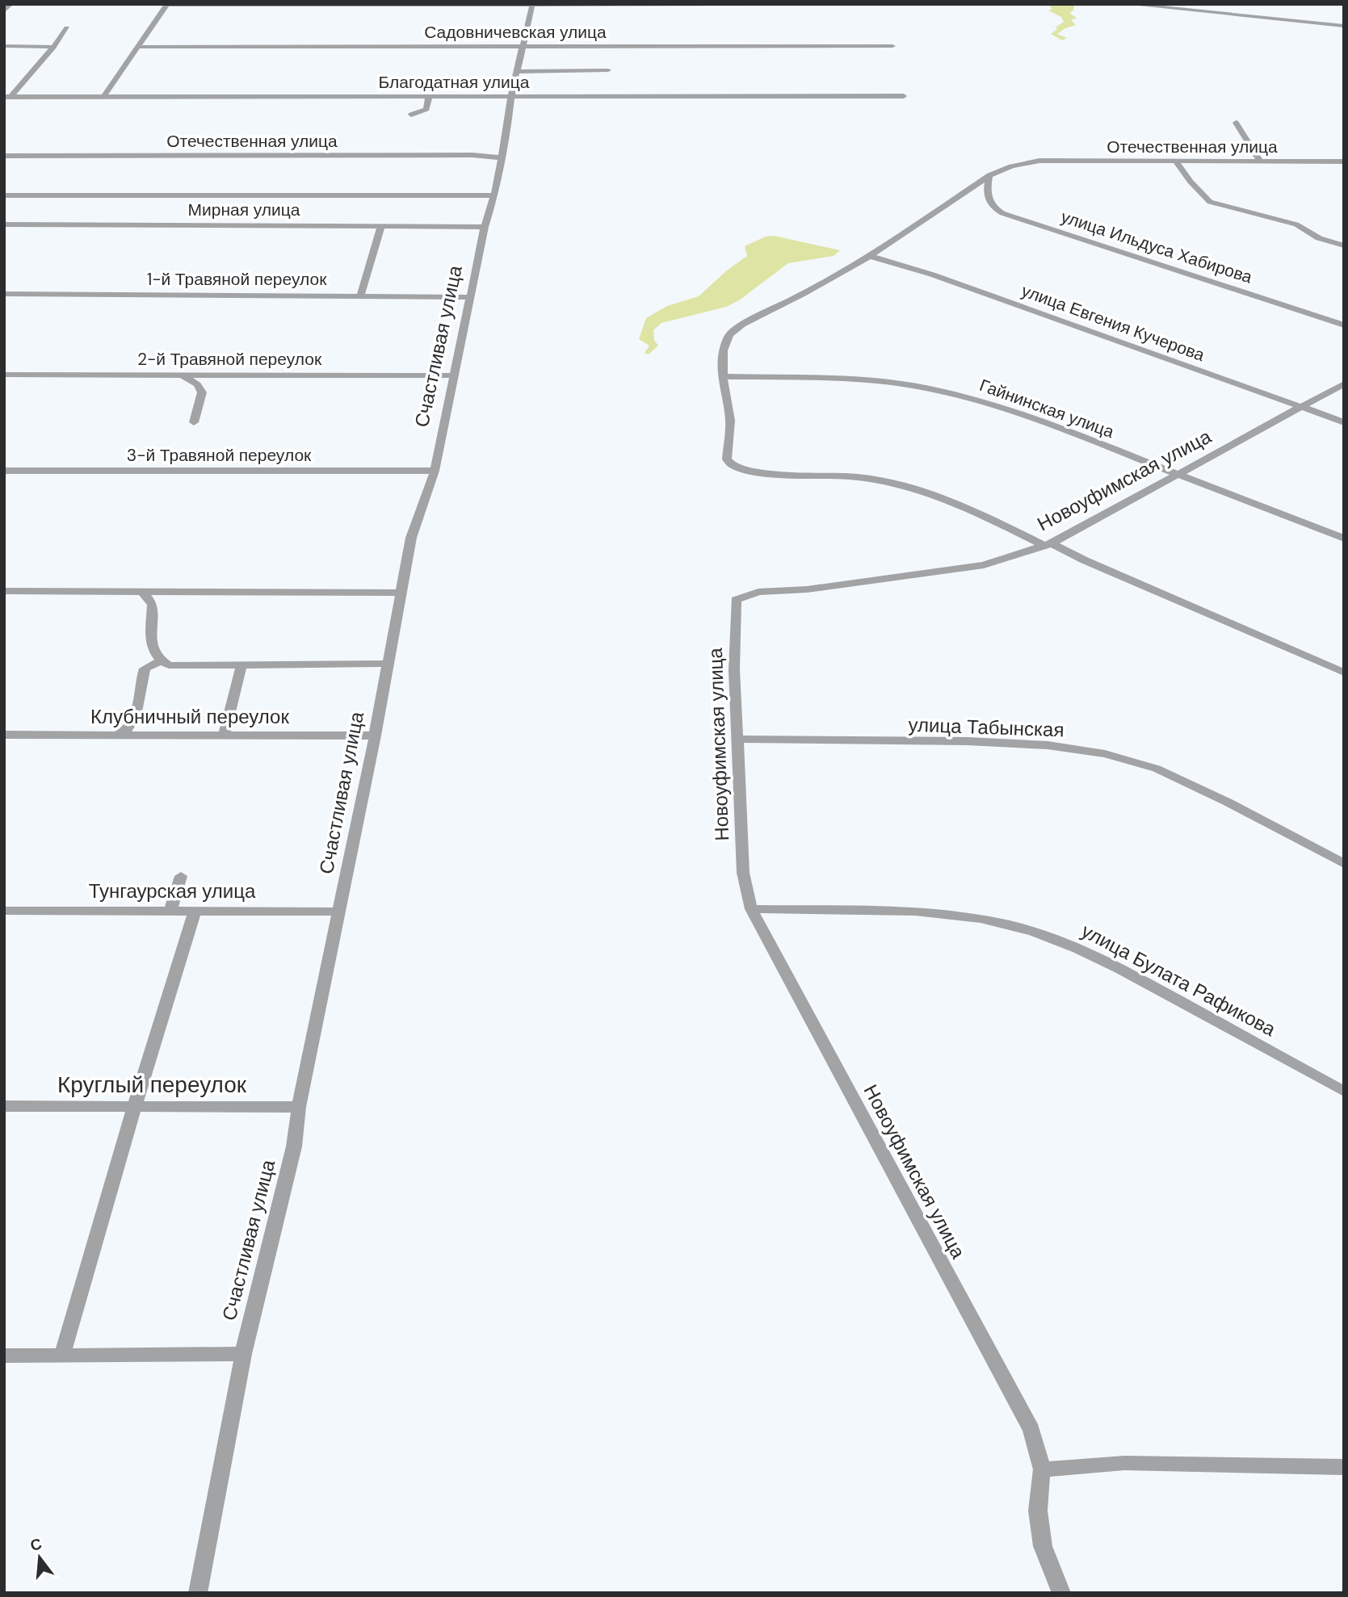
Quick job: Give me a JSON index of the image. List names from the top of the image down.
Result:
{
  "streets": {
    "street": [
      "Садовничевская улица",
      "Благодатная улица",
      "Отечественная улица",
      "Мирная улица",
      "улица Ильдуса Хабирова",
      "1-й Травяной переулок",
      "улица Евгения Кучерова",
      "Счастливая улица",
      "2-й Травяной переулок",
      "Гайнинская улица",
      "3-й Травяной переулок",
      "Новоуфимская улица",
      "Клубничный переулок",
      "улица Табынская",
      "Тунгаурская улица",
      "улица Булата Рафикова",
      "Круглый переулок"
    ]
  },
  "crossings": [
    ["Садовничевская улица", "Счастливая улица"],
    ["Благодатная улица", "Счастливая улица"],
    ["Отечественная улица", "улица Ильдуса Хабирова"],
    ["Отечественная улица", "улица Евгения Кучерова"],
    ["Отечественная улица", "Счастливая улица"],
    ["Отечественная улица", "Гайнинская улица"],
    ["Мирная улица", "Счастливая улица"],
    ["1-й Травяной переулок", "Счастливая улица"],
    ["улица Евгения Кучерова", "Новоуфимская улица"],
    ["Счастливая улица", "2-й Травяной переулок"],
    ["Счастливая улица", "3-й Травяной переулок"],
    ["Счастливая улица", "Клубничный переулок"],
    ["Счастливая улица", "Тунгаурская улица"],
    ["Счастливая улица", "Круглый переулок"],
    ["Гайнинская улица", "Новоуфимская улица"],
    ["Новоуфимская улица", "улица Табынская"],
    ["Новоуфимская улица", "улица Булата Рафикова"]
  ],
  "north": "top"
}
